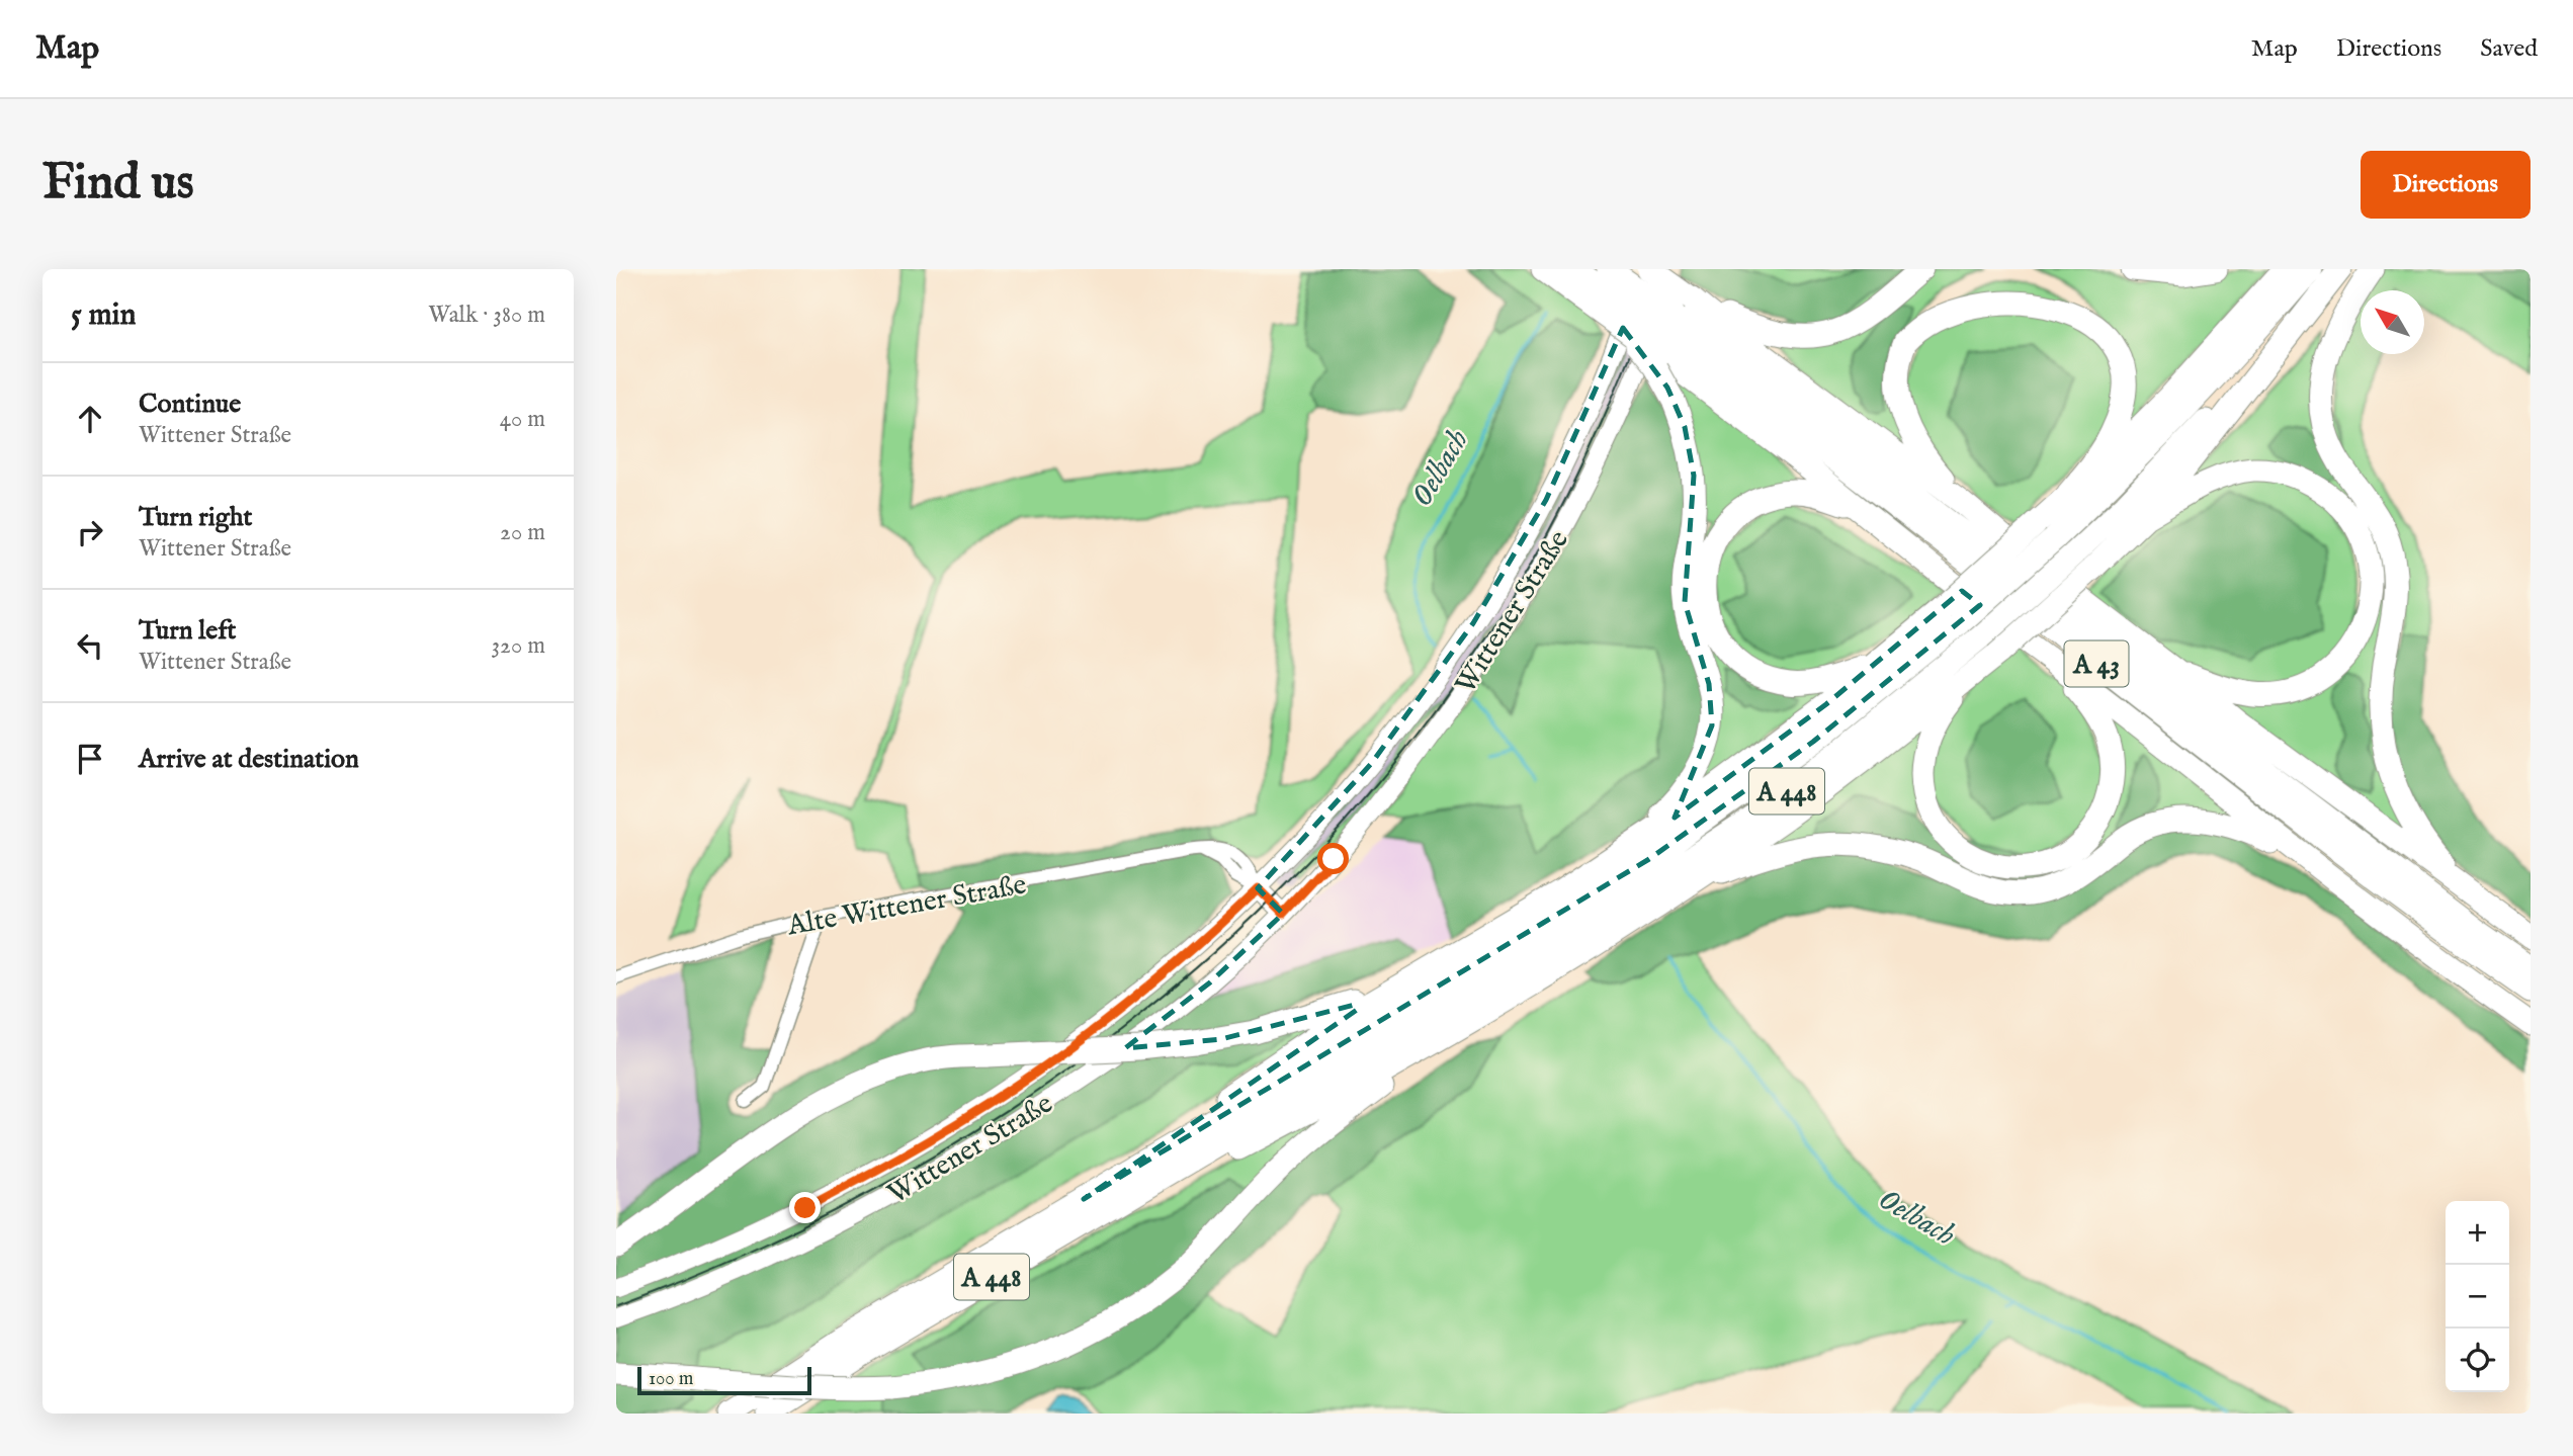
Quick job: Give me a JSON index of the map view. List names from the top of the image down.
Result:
{
  "streets": {
    "highway": ["A 43", "A 448"],
    "main road": ["Wittener Straße"],
    "street": ["Alte Wittener Straße"]
  },
  "crossings": [
    ["Wittener Straße", "Alte Wittener Straße"]
  ],
  "water": ["Oelbach"],
  "scale_bar": "100 m",
  "north": "top left",
  "page": {
    "header": "Map",
    "nav": ["Map", "Directions", "Saved"],
    "buttons": "Directions",
    "title": "Find us",
    "heading": ["5 min", "Walk · 380 m"],
    "list": [
      ["Continue", "Wittener Straße", "40 m"],
      ["Turn right", "Wittener Straße", "20 m"],
      ["Turn left", "Wittener Straße", "320 m"],
      "Arrive at destination"
    ],
    "map_buttons": ["+", "−"],
    "scale": "100 m"
  }
}
